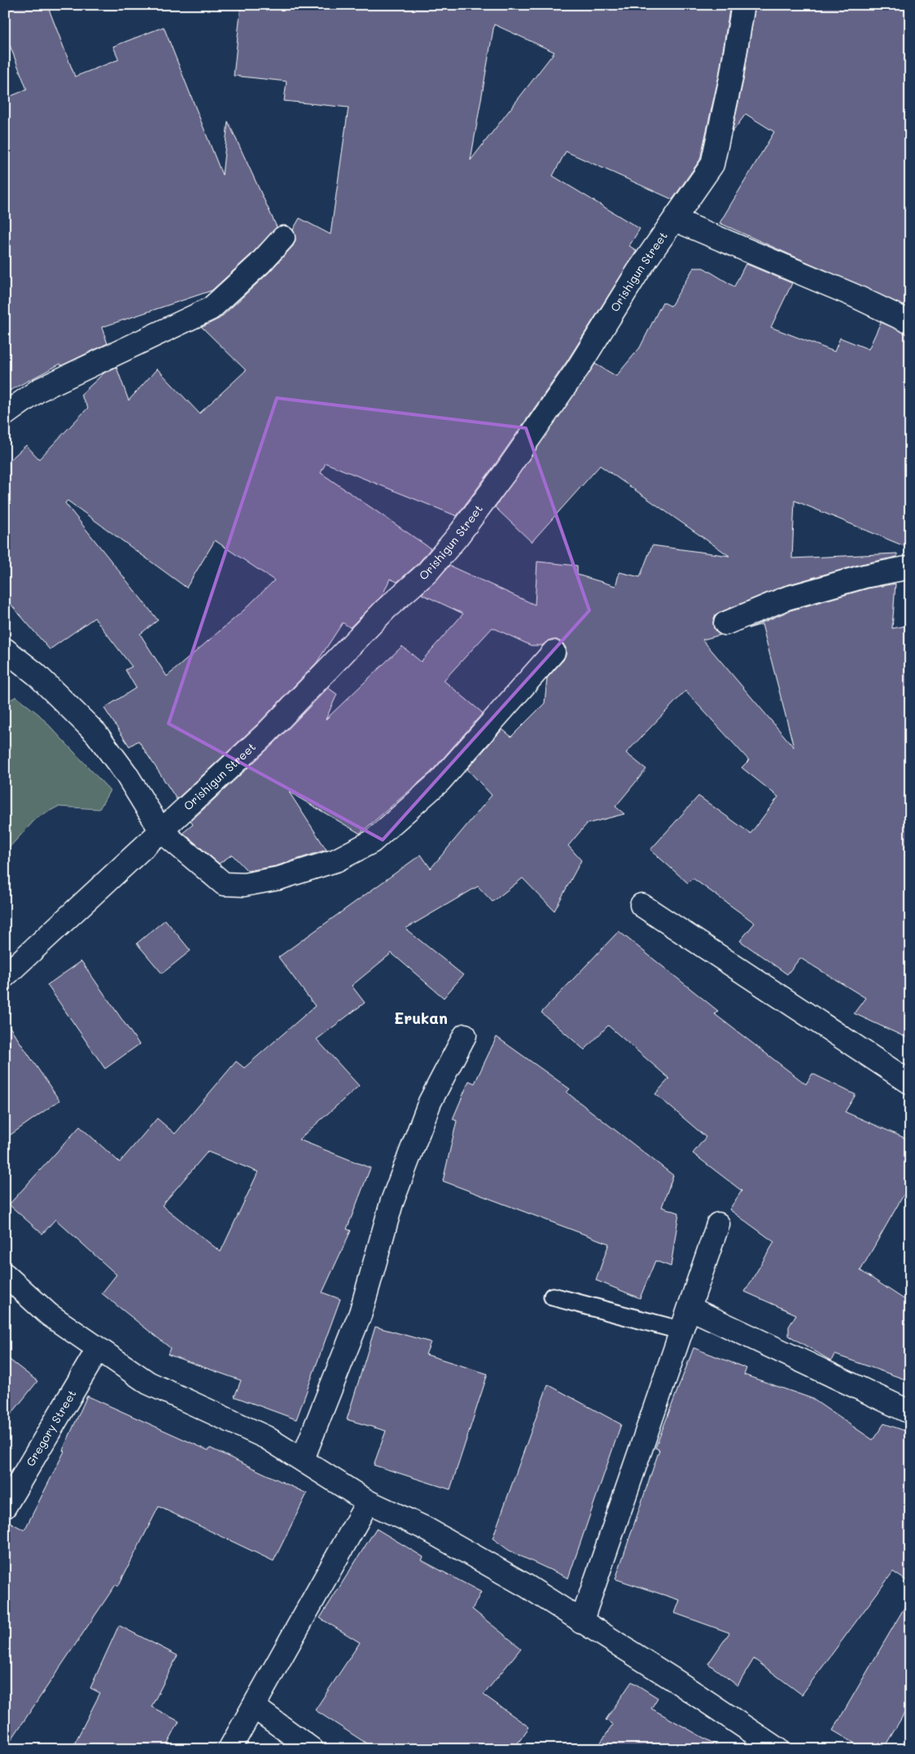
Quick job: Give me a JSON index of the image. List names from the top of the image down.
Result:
{
  "streets": {
    "street": ["Orishigun Street", "Gregory Street"]
  },
  "districts": ["Erukan"]
}
